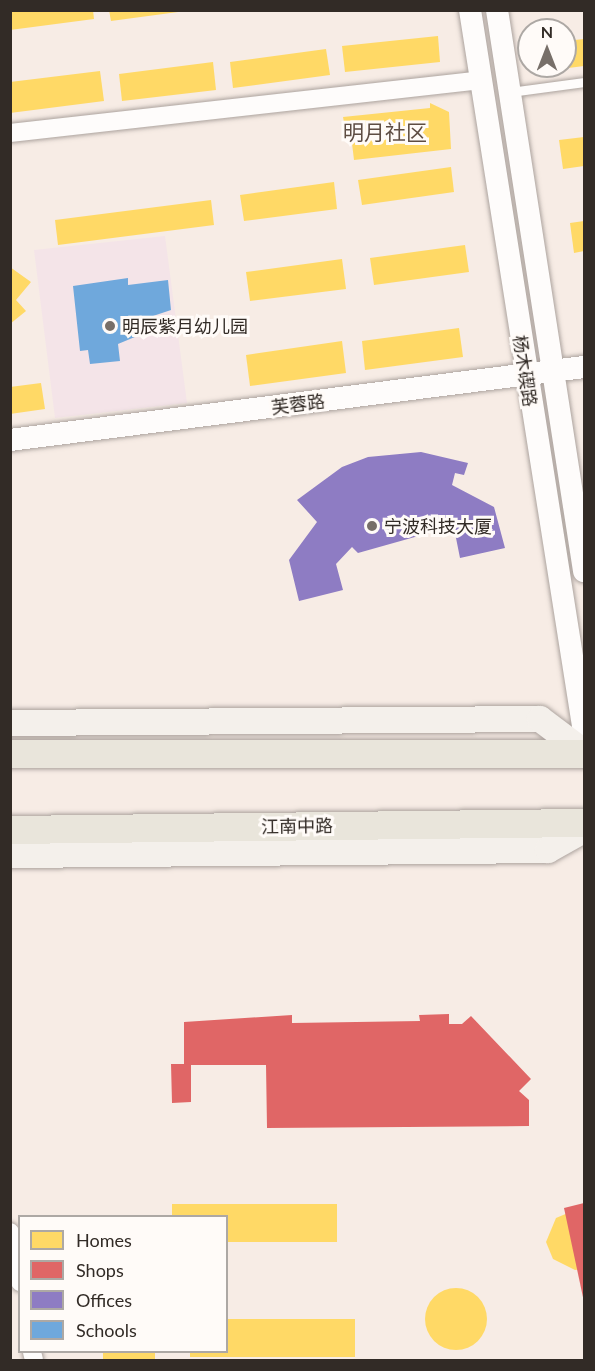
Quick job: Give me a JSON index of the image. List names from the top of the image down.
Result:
{
  "streets": {
    "main road": ["江南中路"],
    "street": ["杨木碶路", "芙蓉路"]
  },
  "crossings": [
    ["杨木碶路", "芙蓉路"]
  ],
  "districts": ["明月社区"],
  "places": ["明辰紫月幼儿园", "宁波科技大厦"],
  "legend": [
    "Homes",
    "Shops",
    "Offices",
    "Schools"
  ],
  "north": "top"
}
